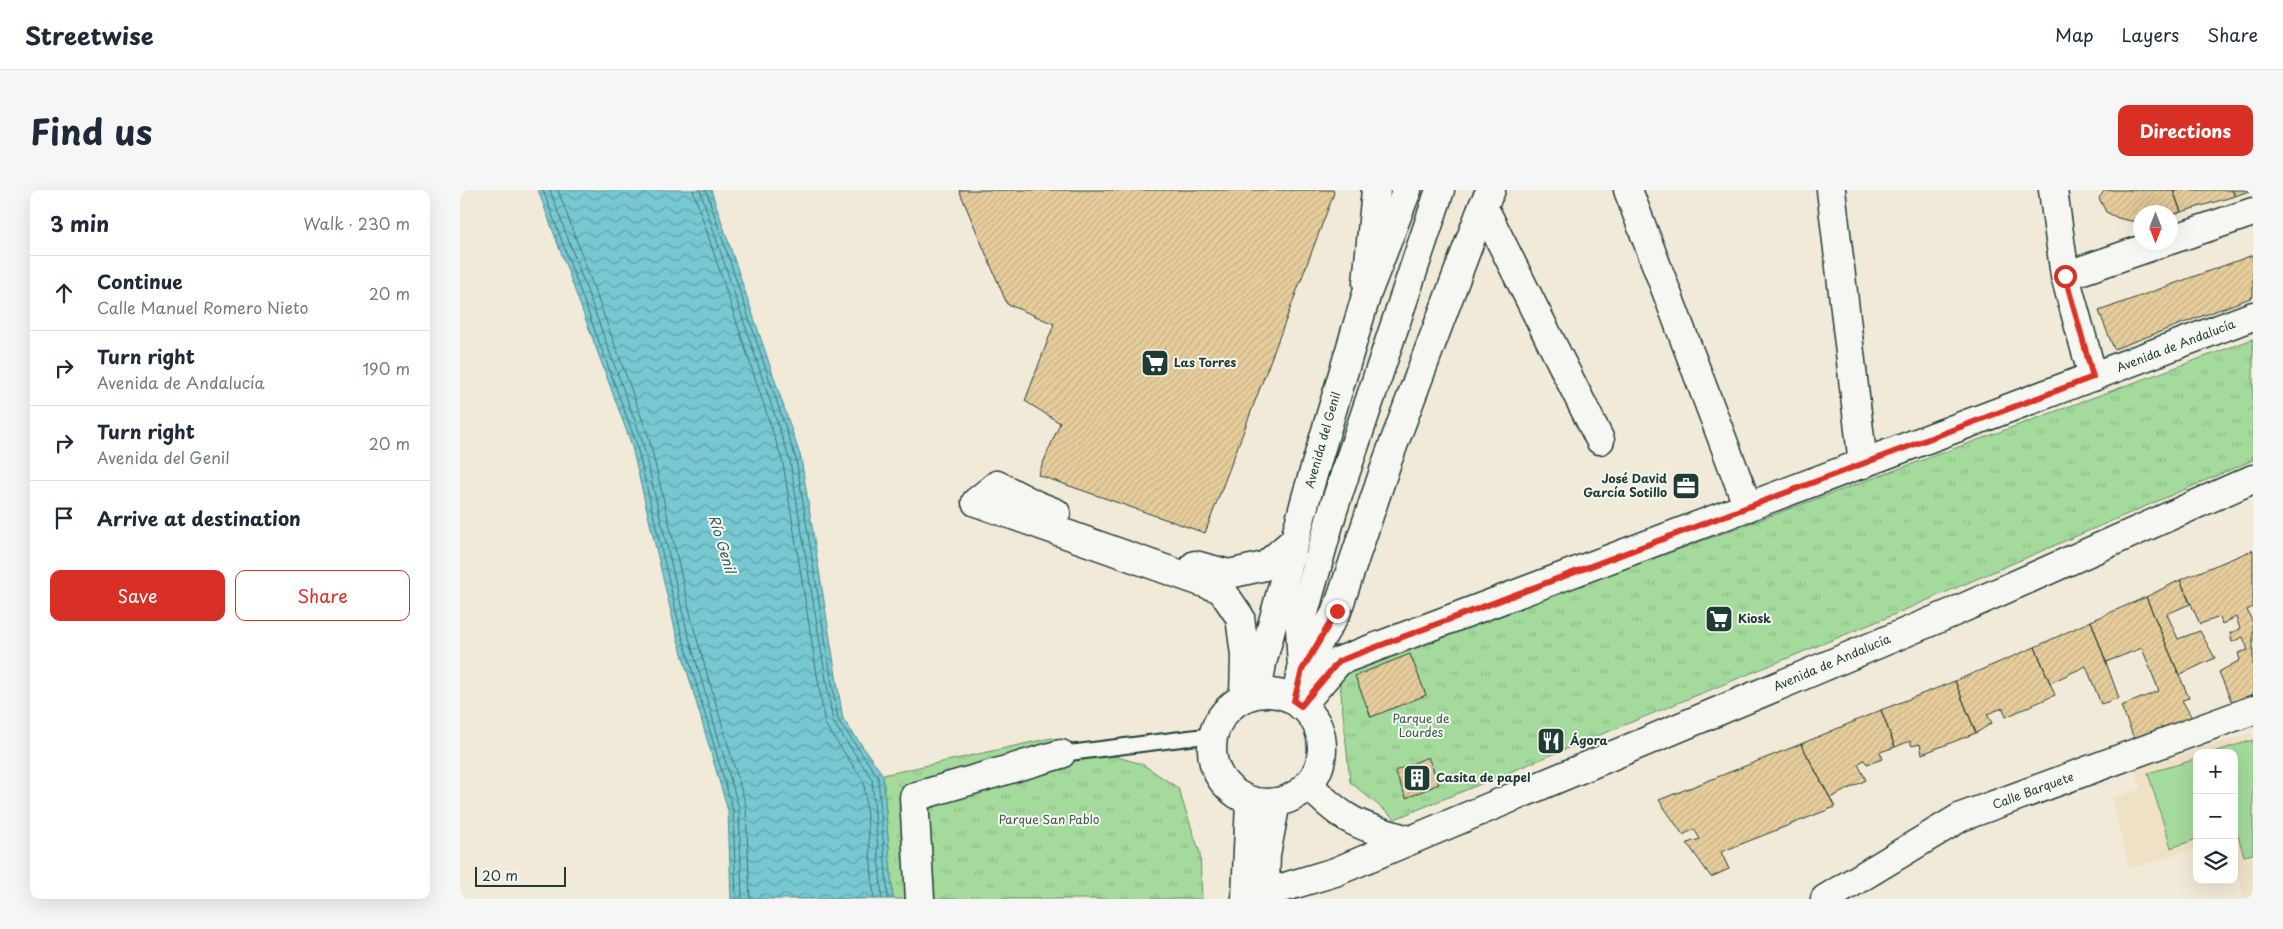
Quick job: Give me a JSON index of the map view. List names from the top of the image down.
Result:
{
  "streets": {
    "street": ["Avenida de Andalucía", "Avenida del Genil", "Calle Barquete"]
  },
  "crossings": [
    ["Avenida de Andalucía", "Avenida del Genil"]
  ],
  "water": ["Río Genil"],
  "parks": ["Parque de Lourdes", "Parque San Pablo"],
  "places": {
    "supermarket": ["Las Torres", "Kiosk"],
    "office": ["José David García Sotillo"],
    "restaurant": ["Ágora"],
    "building": ["Casita de papel"]
  },
  "scale_bar": "20 m",
  "north": "bottom",
  "page": {
    "header": "Streetwise",
    "nav": ["Map", "Layers", "Share"],
    "title": "Find us",
    "buttons": [
      "Directions",
      ["Save", "Share"]
    ],
    "heading": ["3 min", "Walk · 230 m"],
    "list": [
      ["Continue", "Calle Manuel Romero Nieto", "20 m"],
      ["Turn right", "Avenida de Andalucía", "190 m"],
      ["Turn right", "Avenida del Genil", "20 m"],
      "Arrive at destination"
    ],
    "map_buttons": ["+", "−"],
    "scale": "20 m"
  }
}
